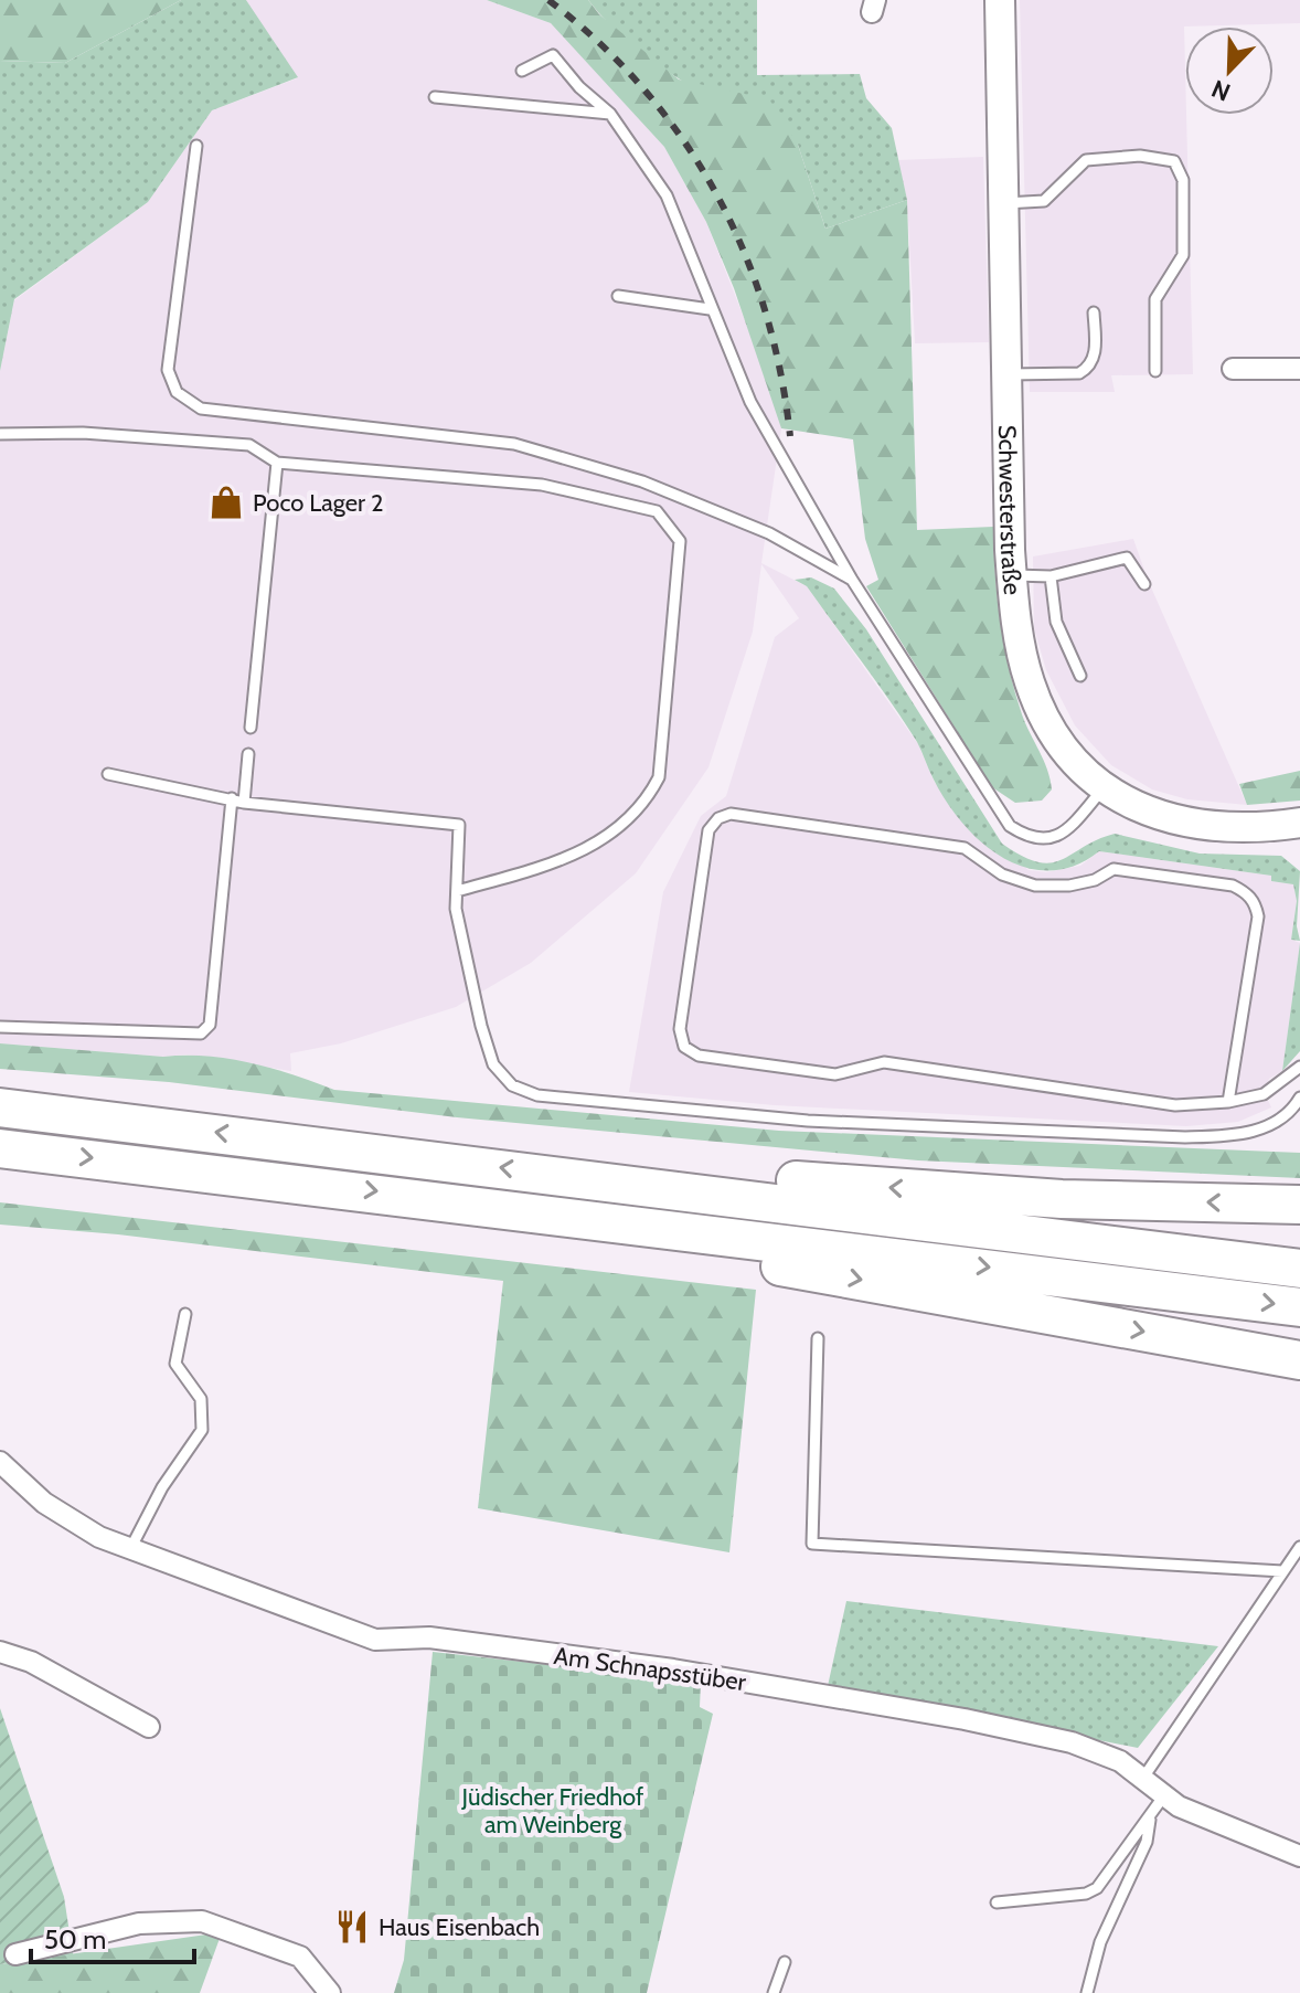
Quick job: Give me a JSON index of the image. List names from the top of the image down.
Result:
{
  "streets": {
    "street": ["Schwesterstraße", "Am Schnapsstüber"]
  },
  "parks": ["Jüdischer Friedhof am Weinberg"],
  "places": {
    "shop": ["Poco Lager 2"],
    "restaurant": ["Haus Eisenbach"]
  },
  "scale_bar": "50 m",
  "north": "bottom left"
}
